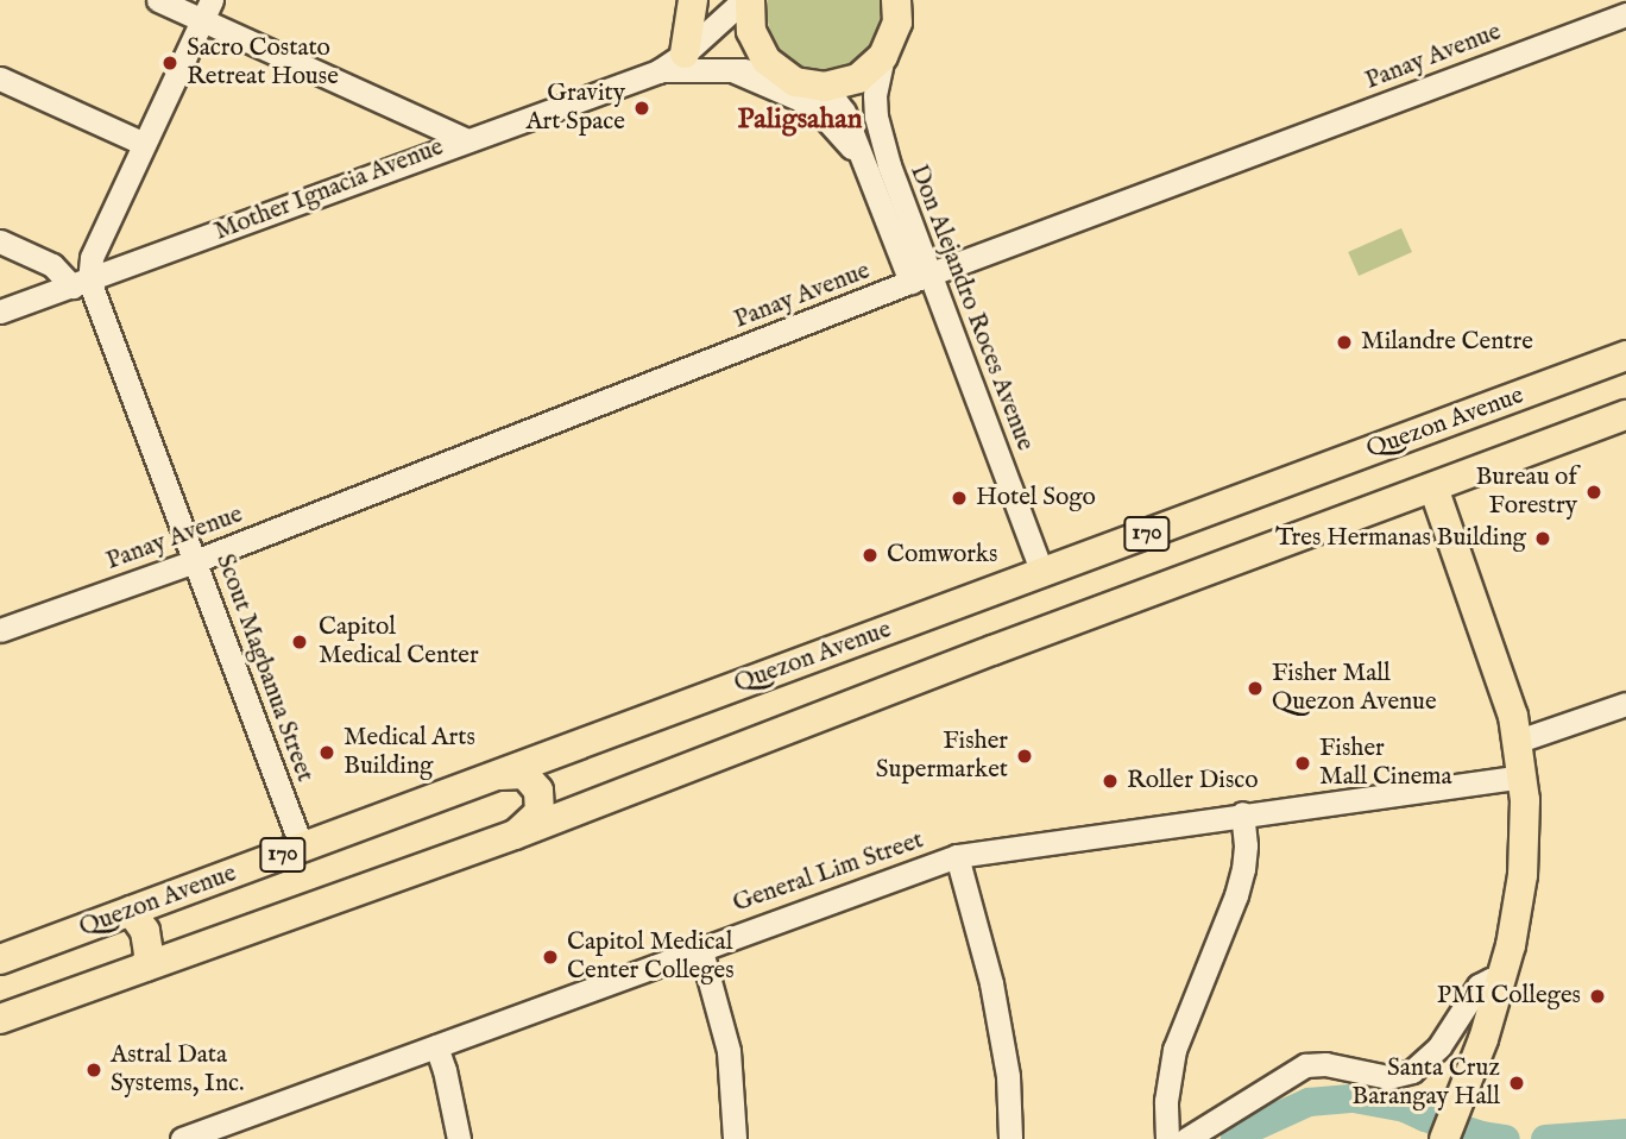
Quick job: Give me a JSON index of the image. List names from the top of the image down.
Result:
{
  "streets": {
    "main road": ["Quezon Avenue", "170"],
    "street": [
      "Panay Avenue",
      "Mother Ignacia Avenue",
      "Don Alejandro Roces Avenue",
      "Scout Magbanua Street",
      "General Lim Street"
    ]
  },
  "crossings": [
    ["Panay Avenue", "Don Alejandro Roces Avenue"],
    ["Panay Avenue", "Scout Magbanua Street"],
    ["Mother Ignacia Avenue", "Scout Magbanua Street"],
    ["Don Alejandro Roces Avenue", "Quezon Avenue"],
    ["Quezon Avenue", "Scout Magbanua Street"]
  ],
  "districts": ["Paligsahan"],
  "places": [
    "Sacro Costato Retreat House",
    "Gravity Art Space",
    "Milandre Centre",
    "Bureau of Forestry",
    "Hotel Sogo",
    "Tres Hermanas Building",
    "Comworks",
    "Capitol Medical Center",
    "Fisher Mall Quezon Avenue",
    "Medical Arts Building",
    "Fisher Supermarket",
    "Fisher Mall Cinema",
    "Roller Disco",
    "Capitol Medical Center Colleges",
    "PMI Colleges",
    "Astral Data Systems, Inc.",
    "Santa Cruz Barangay Hall"
  ]
}
